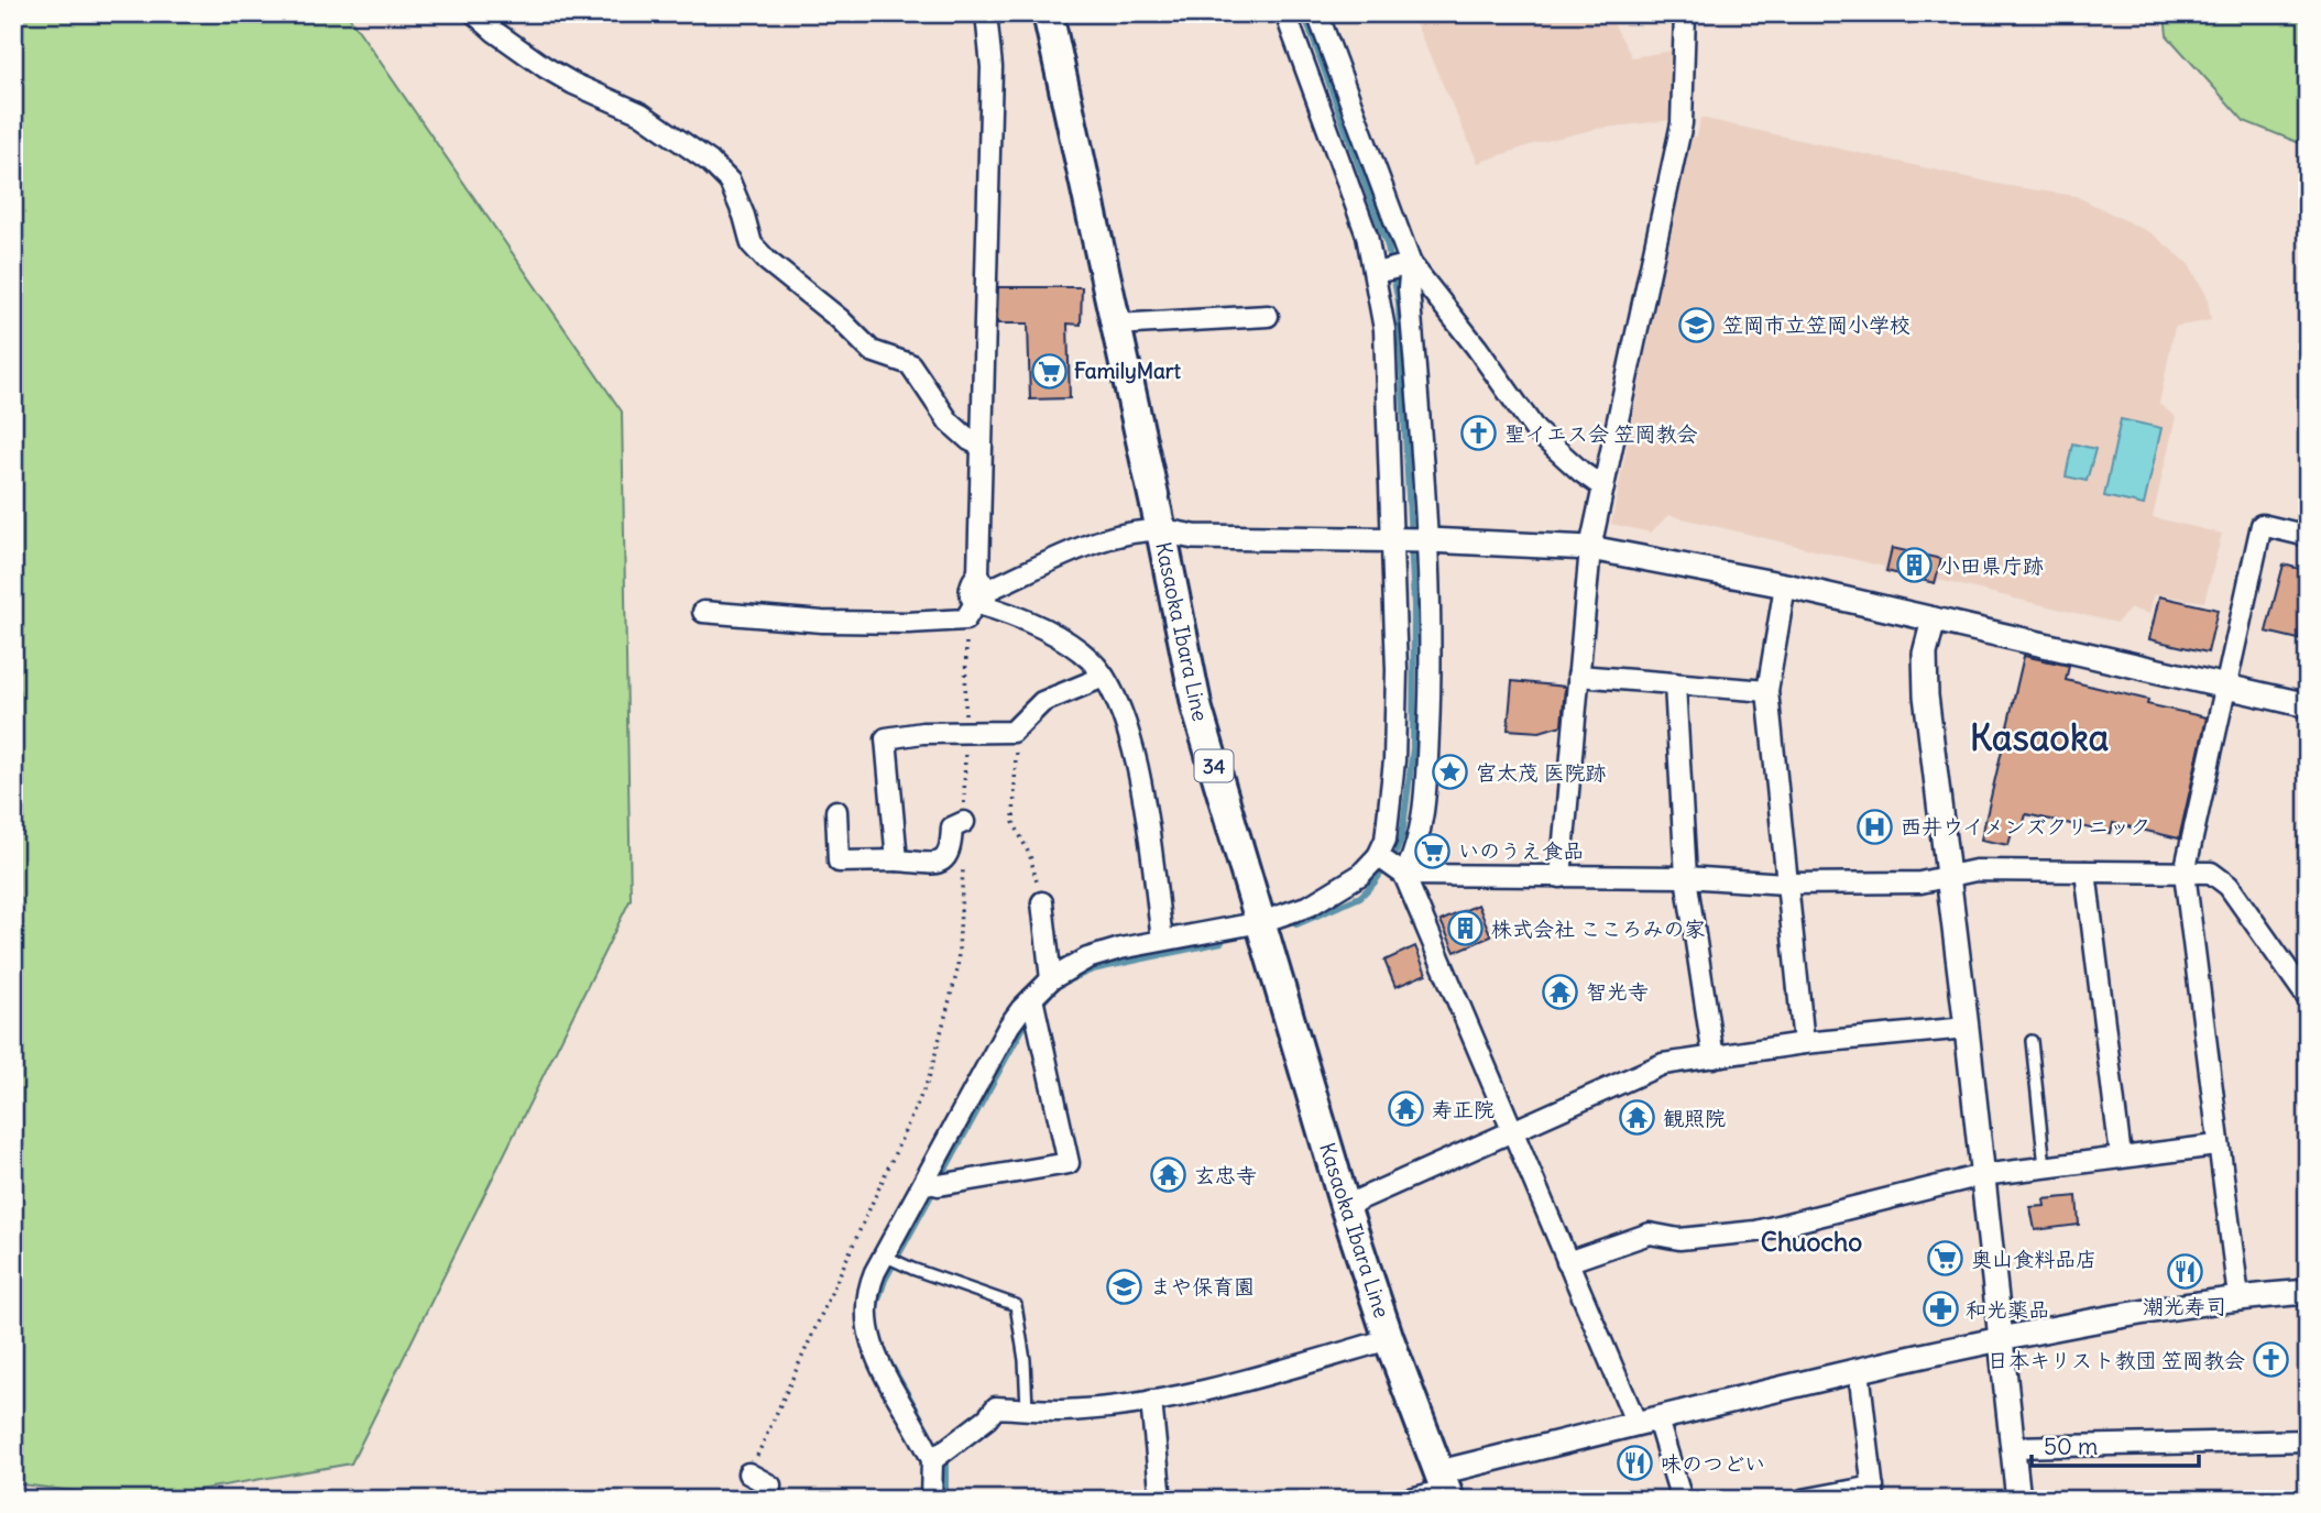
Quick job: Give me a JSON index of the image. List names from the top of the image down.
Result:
{
  "streets": {
    "main road": ["Kasaoka Ibara Line", "34"]
  },
  "districts": ["Kasaoka", "Chuocho"],
  "places": {
    "school or university": ["笠岡市立笠岡小学校", "まや保育園"],
    "supermarket": ["FamilyMart", "いのうえ食品", "奥山食料品店"],
    "church": ["聖イエス会 笠岡教会", "日本キリスト教団 笠岡教会"],
    "building": ["小田県庁跡", "株式会社 こころみの家"],
    "place": ["宮太茂 医院跡"],
    "hospital": ["西井ウイメンズクリニック"],
    "temple": [
      "智光寺",
      "寿正院",
      "観照院",
      "玄忠寺"
    ],
    "restaurant": ["潮光寿司", "味のつどい"],
    "pharmacy": ["和光薬品"]
  },
  "scale_bar": "50 m"
}
